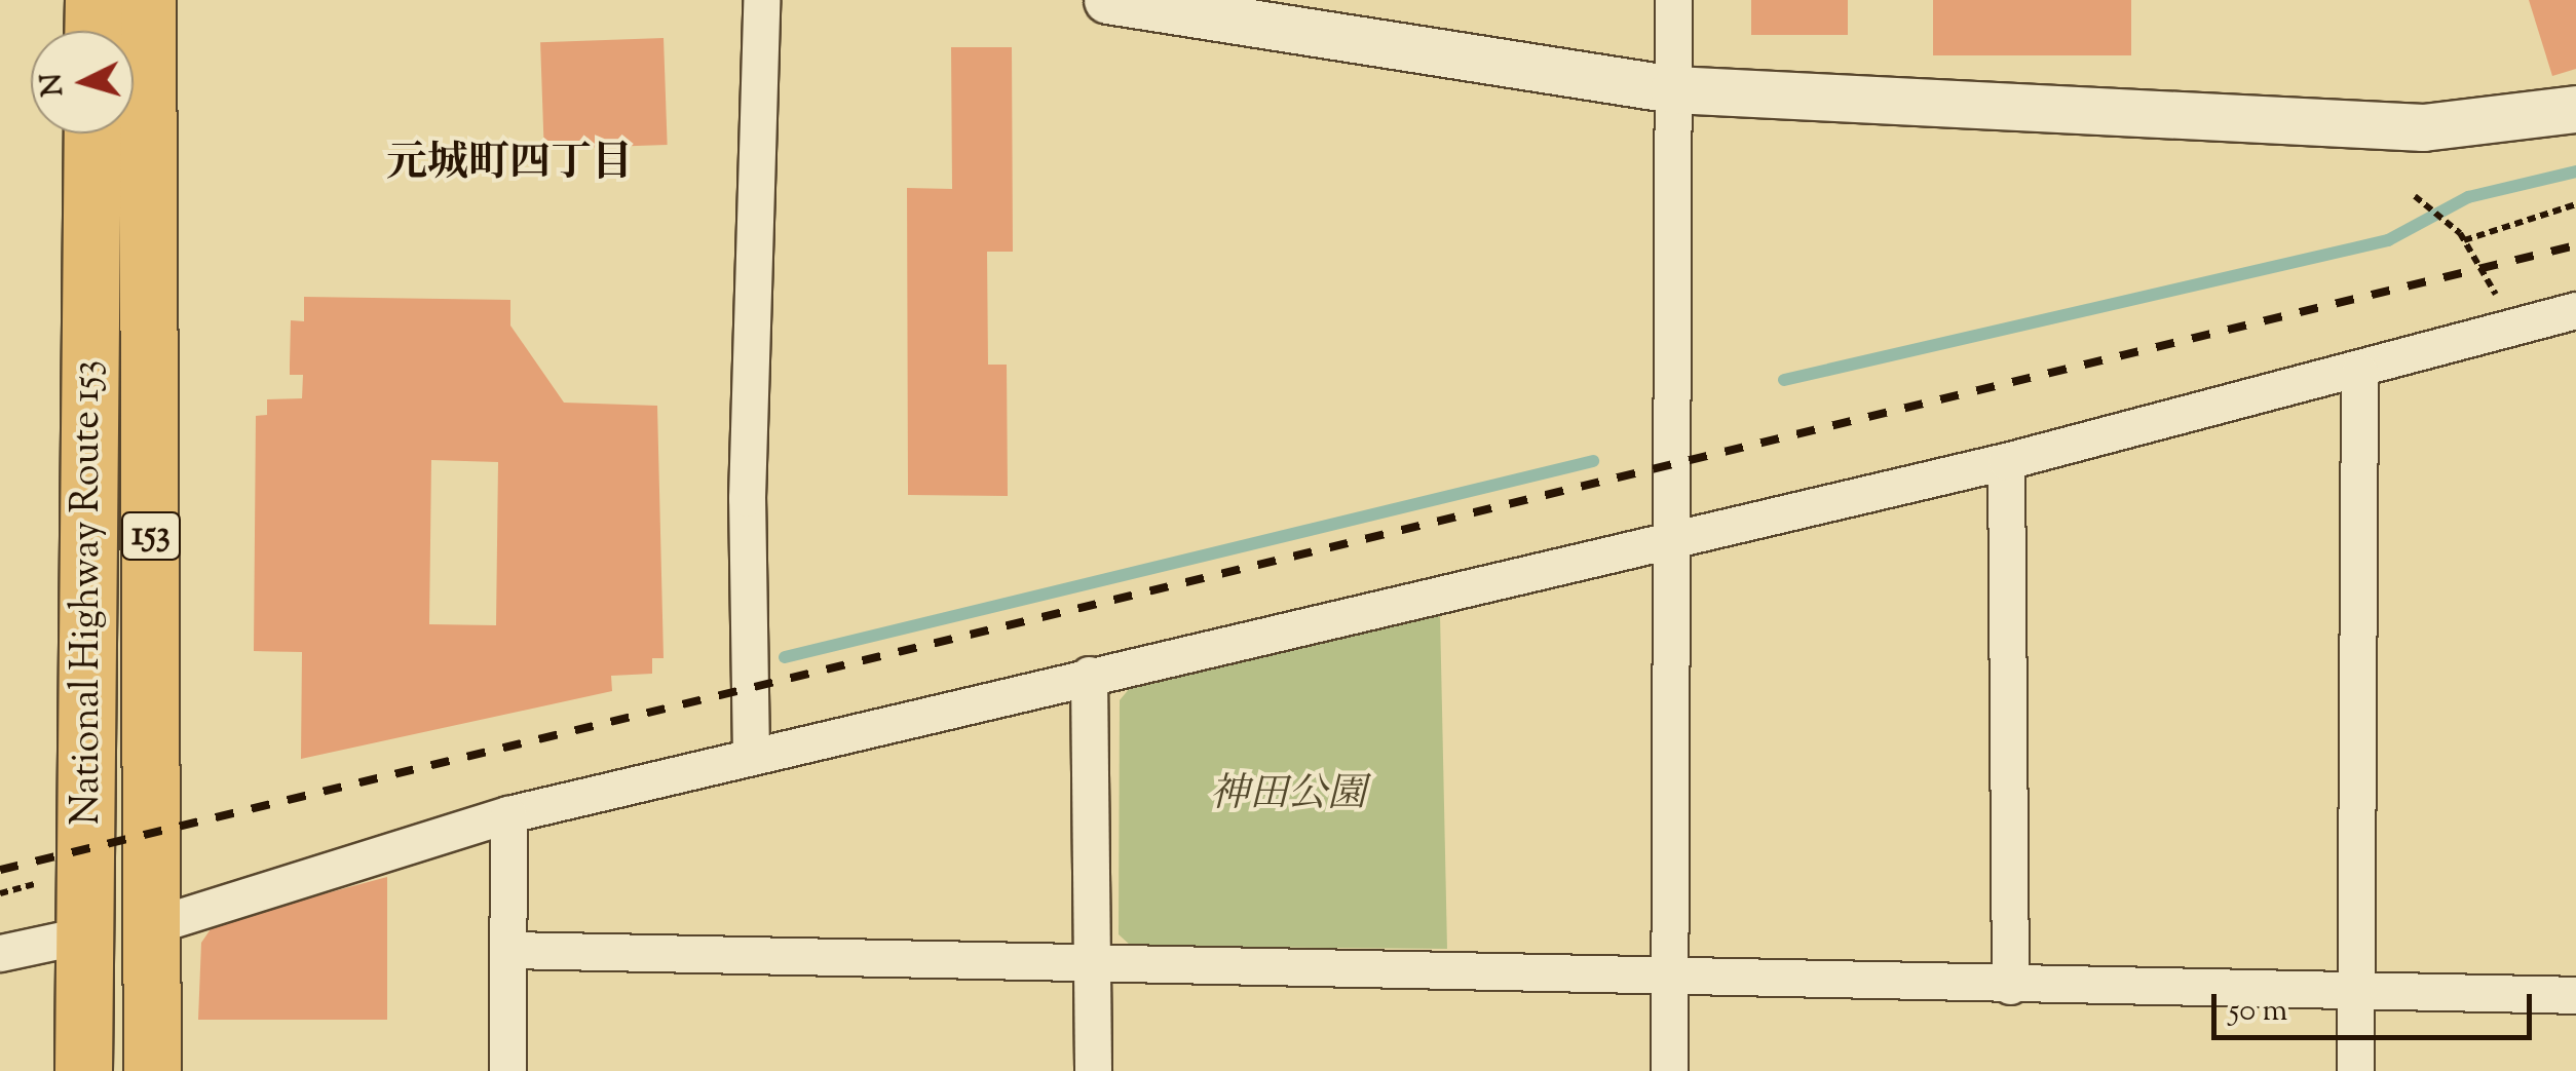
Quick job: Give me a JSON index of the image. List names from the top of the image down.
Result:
{
  "streets": {
    "highway": ["153", "National Highway Route 153"]
  },
  "districts": ["元城町四丁目"],
  "parks": ["神田公園"],
  "scale_bar": "50 m",
  "north": "left"
}
